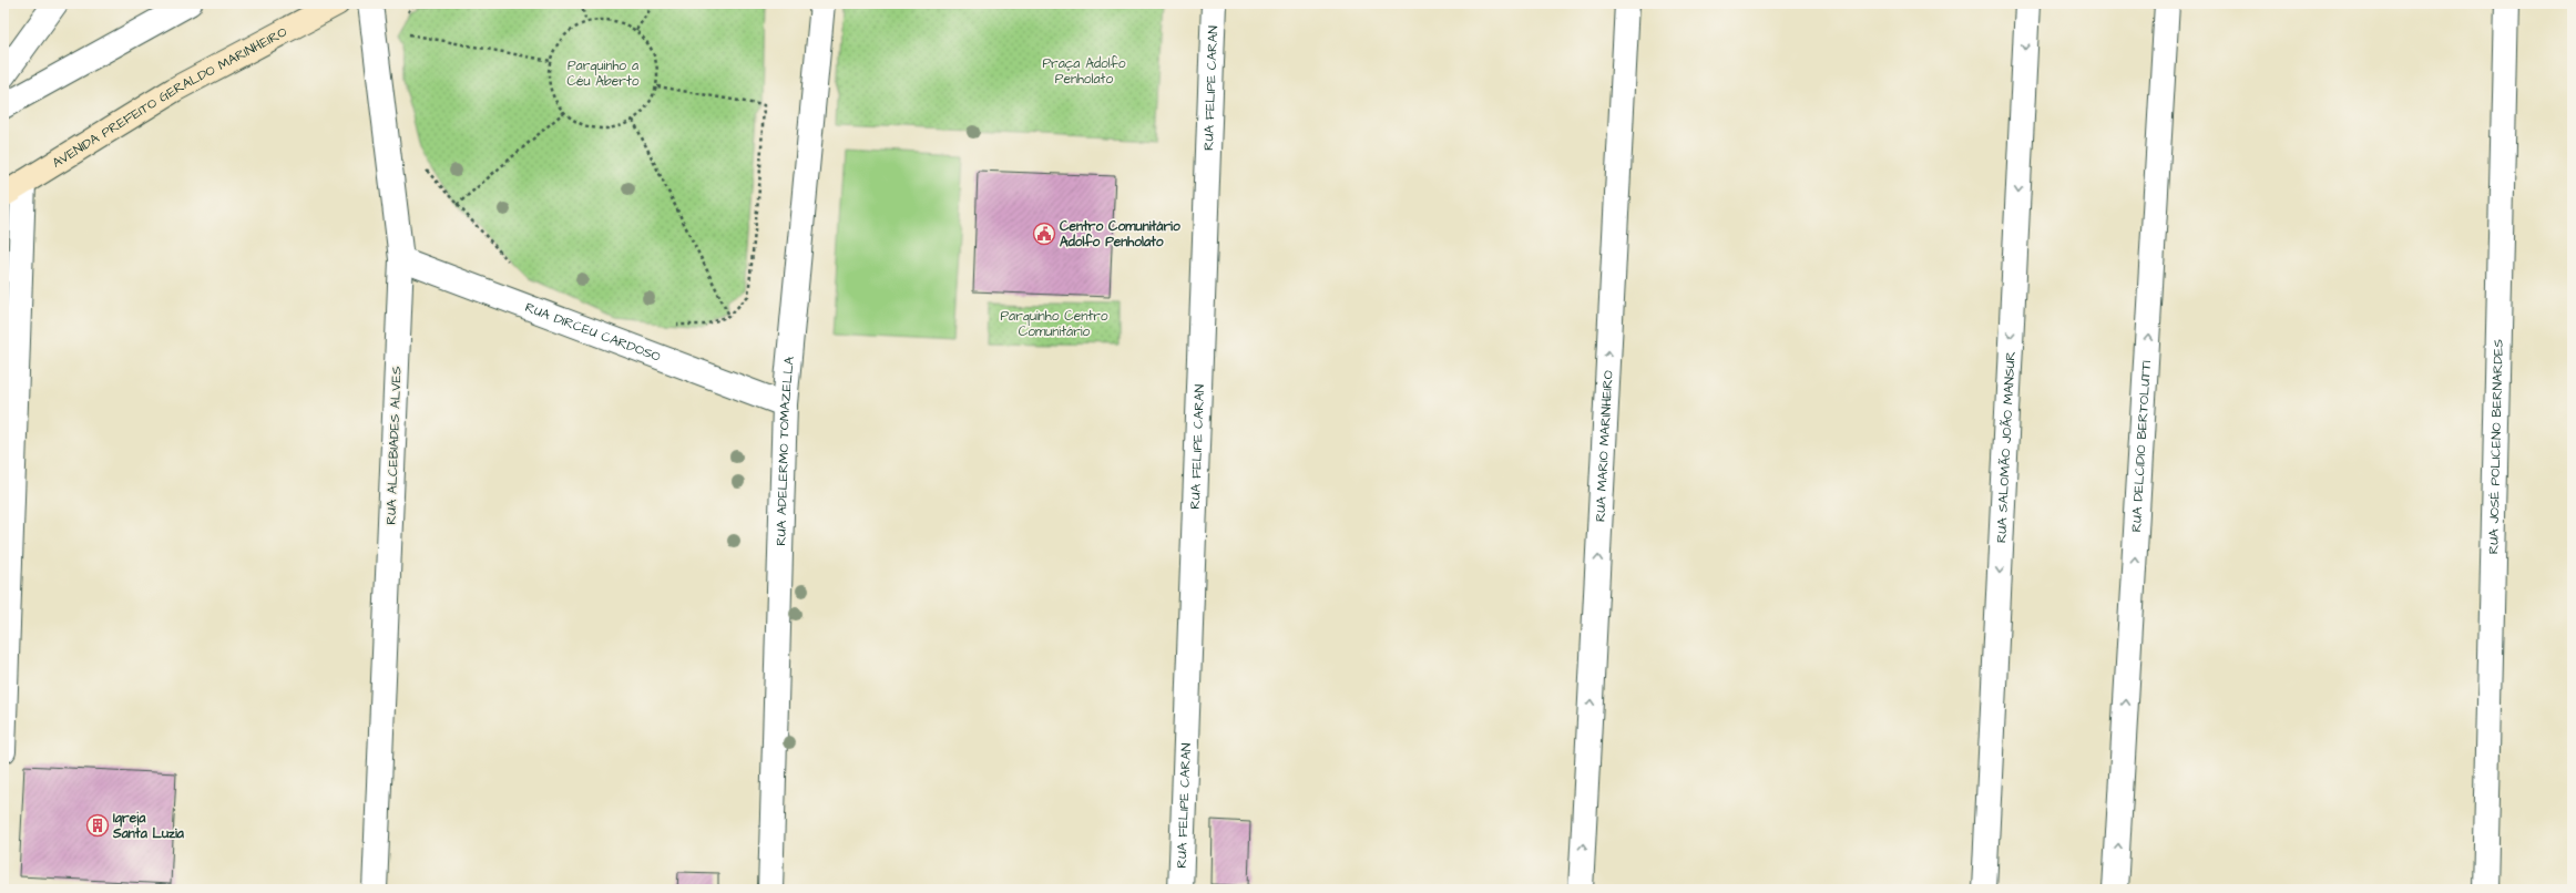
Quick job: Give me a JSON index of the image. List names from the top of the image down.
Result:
{
  "streets": {
    "main road": ["AVENIDA PREFEITO GERALDO MARINHEIRO"],
    "street": [
      "RUA FELIPE CARAN",
      "RUA DIRCEU CARDOSO",
      "RUA ALCEBIADES ALVES",
      "RUA MARIO MARINHEIRO",
      "RUA SALOMÃO JOÃO MANSUR",
      "RUA DELCIDIO BERTOLUTTI",
      "RUA JOSÉ POLICENO BERNARDES",
      "RUA ADELERMO TOMAZELLA"
    ]
  },
  "crossings": [
    ["RUA DIRCEU CARDOSO", "RUA ALCEBIADES ALVES"],
    ["RUA DIRCEU CARDOSO", "RUA ADELERMO TOMAZELLA"]
  ],
  "one_way": ["RUA MARIO MARINHEIRO", "RUA SALOMÃO JOÃO MANSUR", "RUA DELCIDIO BERTOLUTTI"],
  "parks": ["Praça Adolfo Penholato", "Parquinho a Céu Aberto", "Parquinho Centro Comunitário"],
  "places": {
    "public building": ["Centro Comunitário Adolfo Penholato"],
    "building": ["Igreja Santa Luzia"]
  }
}
